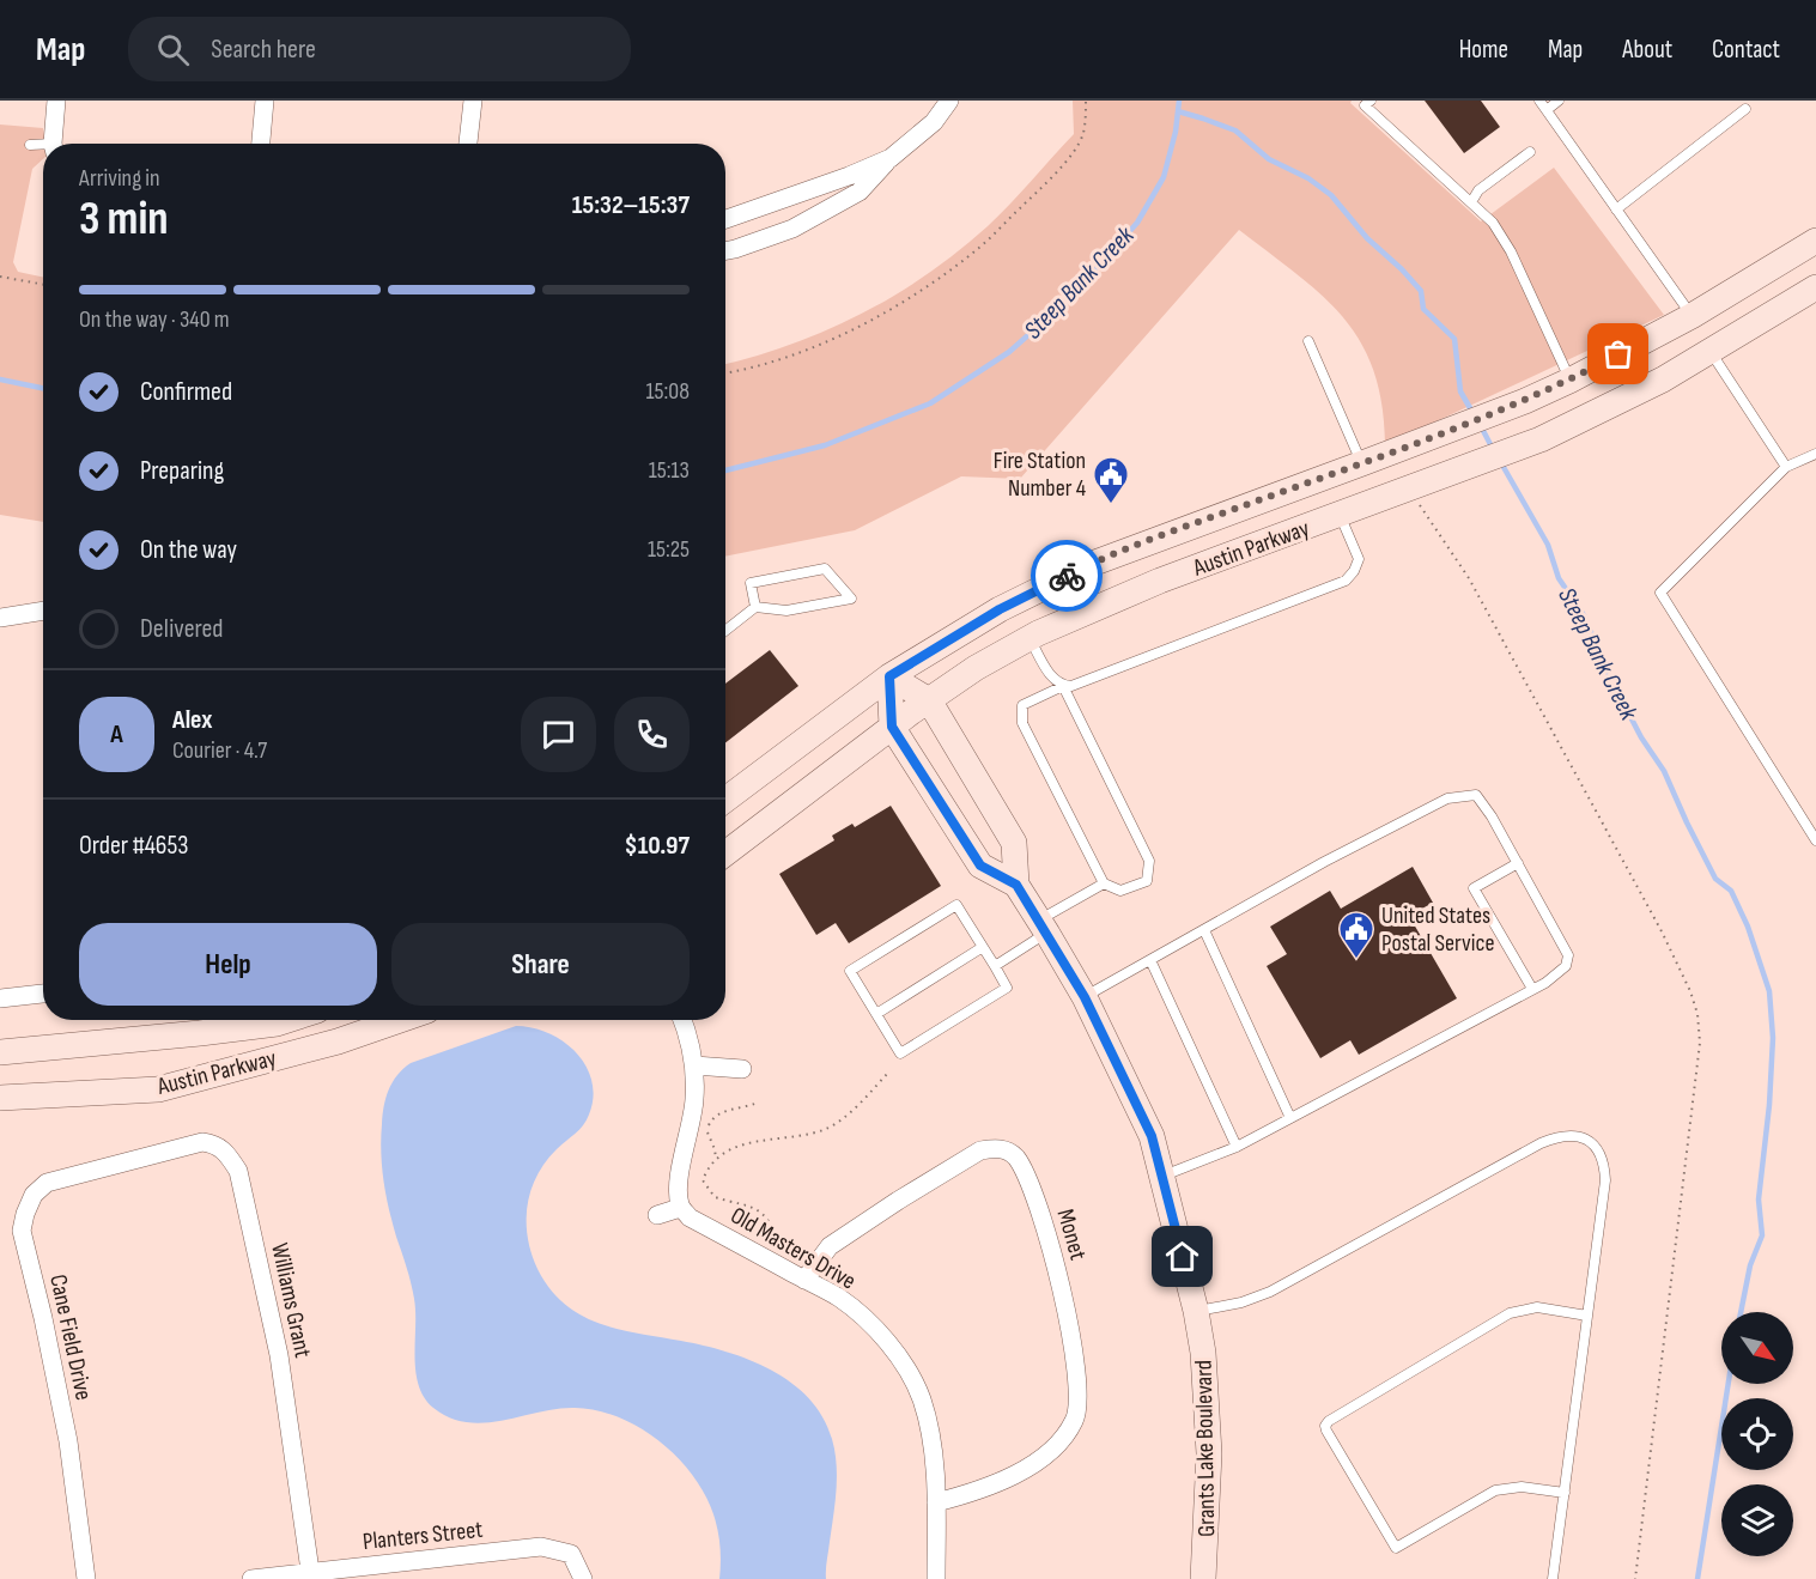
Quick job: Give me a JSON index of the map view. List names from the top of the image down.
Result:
{
  "streets": {
    "main road": ["Austin Parkway", "Grants Lake Boulevard"],
    "street": [
      "Monet",
      "Old Masters Drive",
      "Williams Grant",
      "Cane Field Drive",
      "Planters Street"
    ]
  },
  "crossings": [
    ["Austin Parkway", "Grants Lake Boulevard"],
    ["Monet", "Old Masters Drive"],
    ["Williams Grant", "Cane Field Drive"],
    ["Williams Grant", "Planters Street"]
  ],
  "water": ["Steep Bank Creek"],
  "places": {
    "public building": ["Fire Station Number 4", "United States Postal Service"]
  },
  "north": "bottom right",
  "page": {
    "header": "Map",
    "search": "Search here",
    "nav": [
      "Home",
      "Map",
      "About",
      "Contact"
    ],
    "heading": ["3 min", "Arriving in", "15:32–15:37"],
    "panel": [
      "Alex",
      "Courier · 4.7",
      "Order #4653",
      "$10.97"
    ],
    "bar": "On the way · 340 m",
    "list": [
      ["Confirmed", "15:08"],
      ["Preparing", "15:13"],
      ["On the way", "15:25"],
      "Delivered"
    ],
    "round": "A",
    "buttons": ["Help", "Share"]
  }
}
